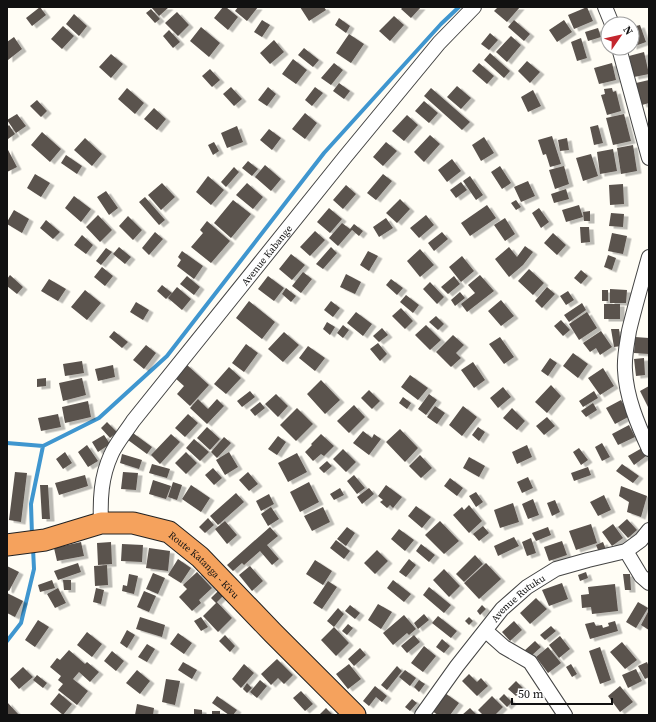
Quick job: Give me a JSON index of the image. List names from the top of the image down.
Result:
{
  "streets": {
    "highway": ["Route Katanga - Kivu"],
    "street": ["Avenue Kabange", "Avenue Rutuku"]
  },
  "crossings": [
    ["Avenue Kabange", "Route Katanga - Kivu"]
  ],
  "scale_bar": "50 m",
  "north": "top right"
}
